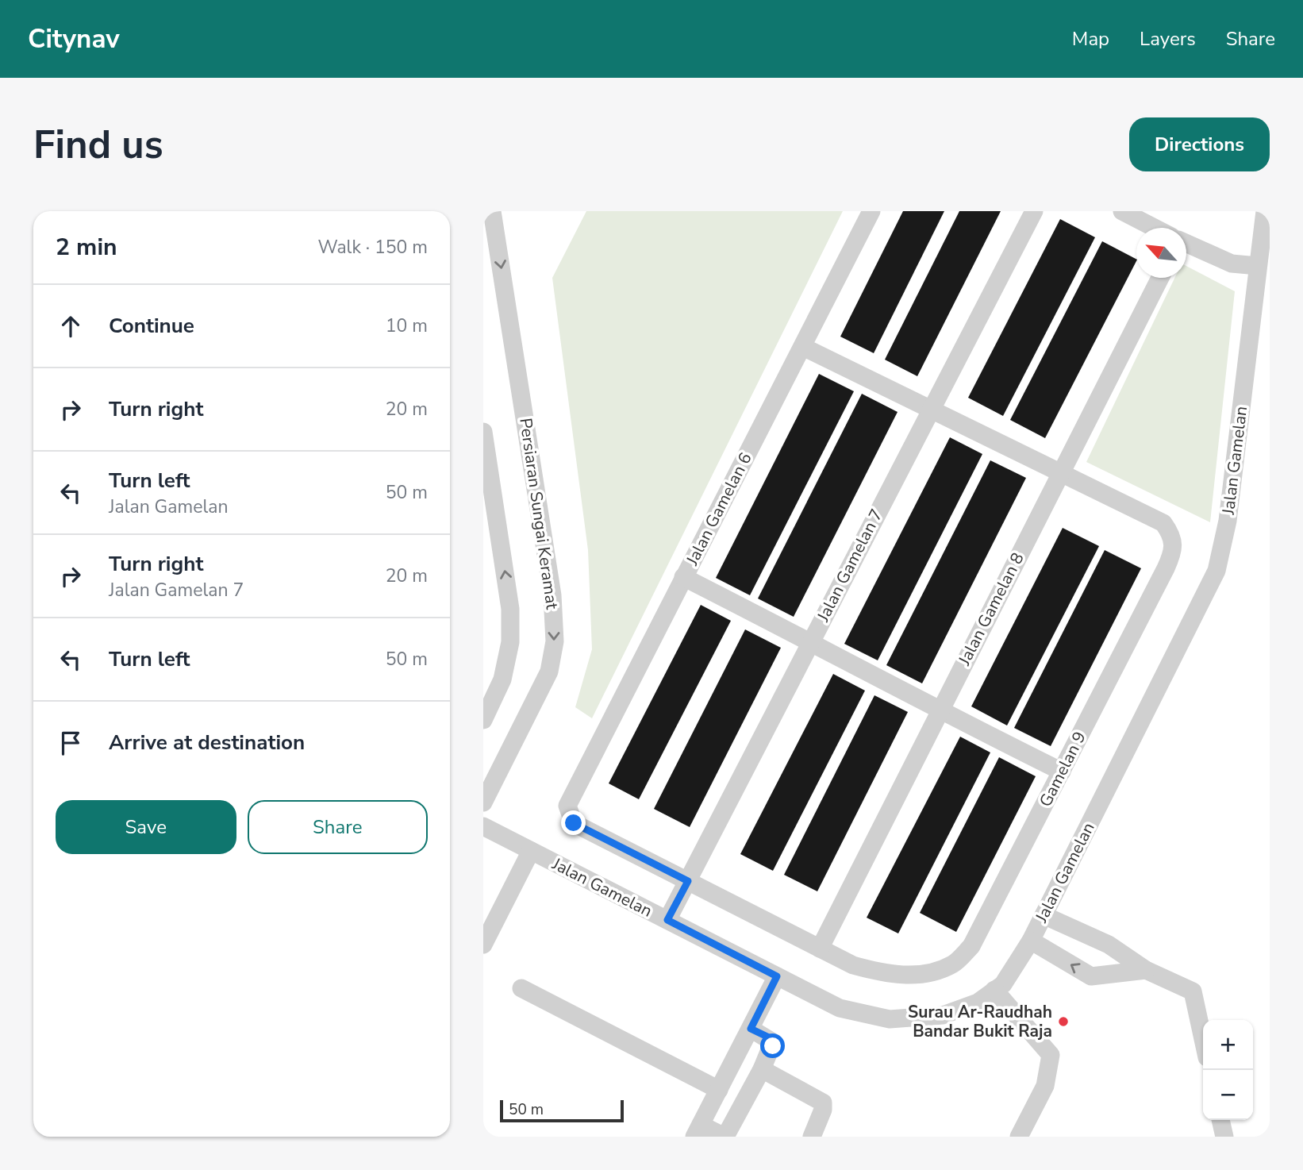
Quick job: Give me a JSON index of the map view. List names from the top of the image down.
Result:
{
  "streets": {
    "street": [
      "Jalan Gamelan",
      "Jalan Gamelan 6",
      "Persiaran Sungai Keramat",
      "Jalan Gamelan 7",
      "Jalan Gamelan 8",
      "Gamelan 9"
    ]
  },
  "crossings": [
    ["Jalan Gamelan", "Jalan Gamelan 7"],
    ["Jalan Gamelan 6", "Gamelan 9"],
    ["Jalan Gamelan 7", "Gamelan 9"],
    ["Jalan Gamelan 8", "Gamelan 9"]
  ],
  "places": ["Surau Ar-Raudhah Bandar Bukit Raja"],
  "scale_bar": "50 m",
  "north": "top left",
  "page": {
    "header": "Citynav",
    "nav": ["Map", "Layers", "Share"],
    "buttons": [
      "Directions",
      ["Save", "Share"]
    ],
    "title": "Find us",
    "heading": ["2 min", "Walk · 150 m"],
    "list": [
      ["Continue", "10 m"],
      ["Turn right", "20 m"],
      ["Turn left", "Jalan Gamelan", "50 m"],
      ["Turn right", "Jalan Gamelan 7", "20 m"],
      ["Turn left", "50 m"],
      "Arrive at destination"
    ],
    "map_buttons": ["+", "−"],
    "scale": "50 m"
  }
}
